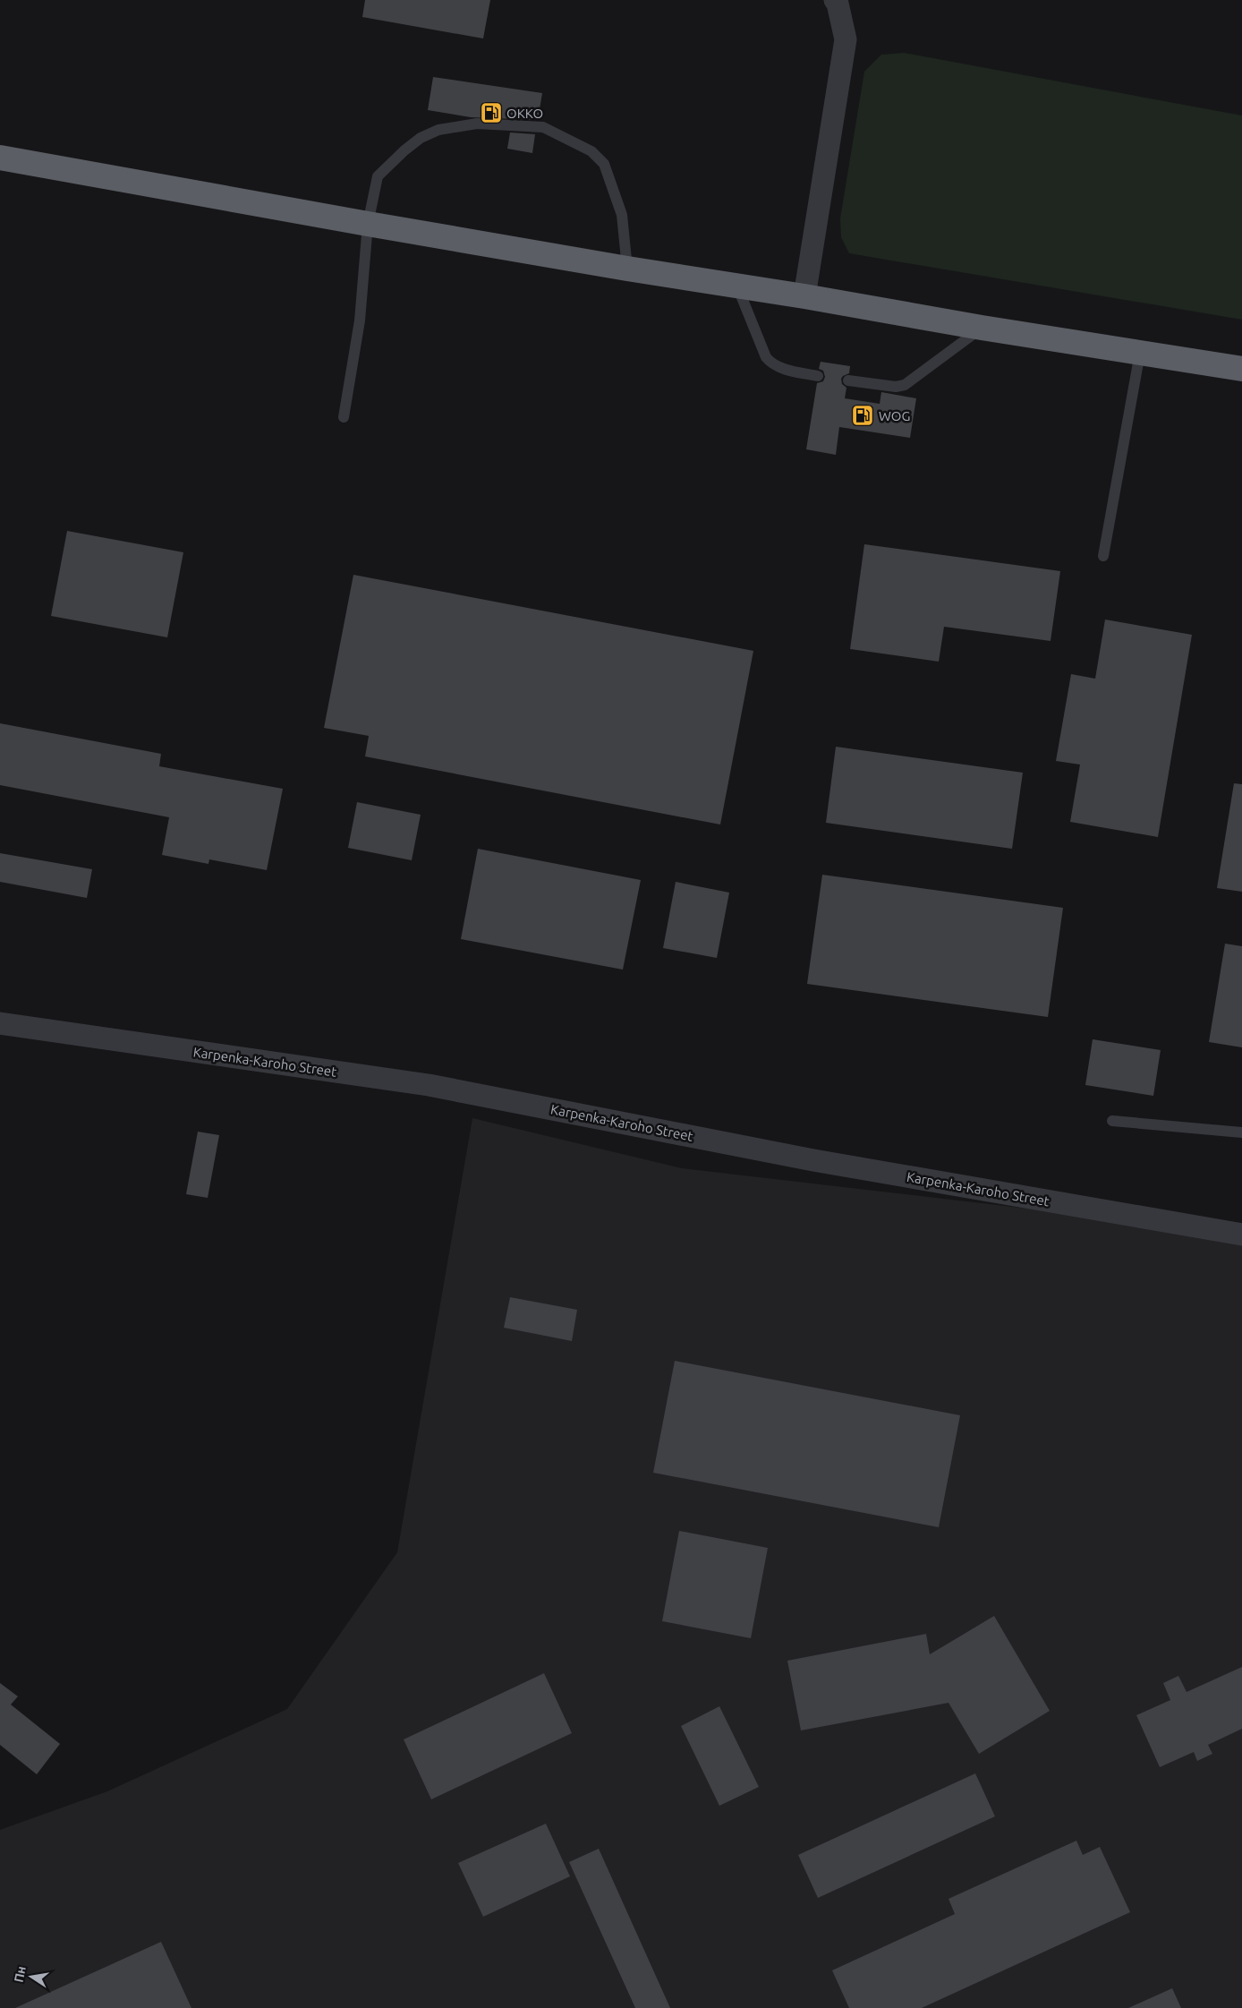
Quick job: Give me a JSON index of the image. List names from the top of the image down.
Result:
{
  "streets": {
    "street": ["Karpenka-Karoho Street"]
  },
  "places": {
    "fuel station": ["OKKO", "WOG"]
  },
  "north": "left"
}
